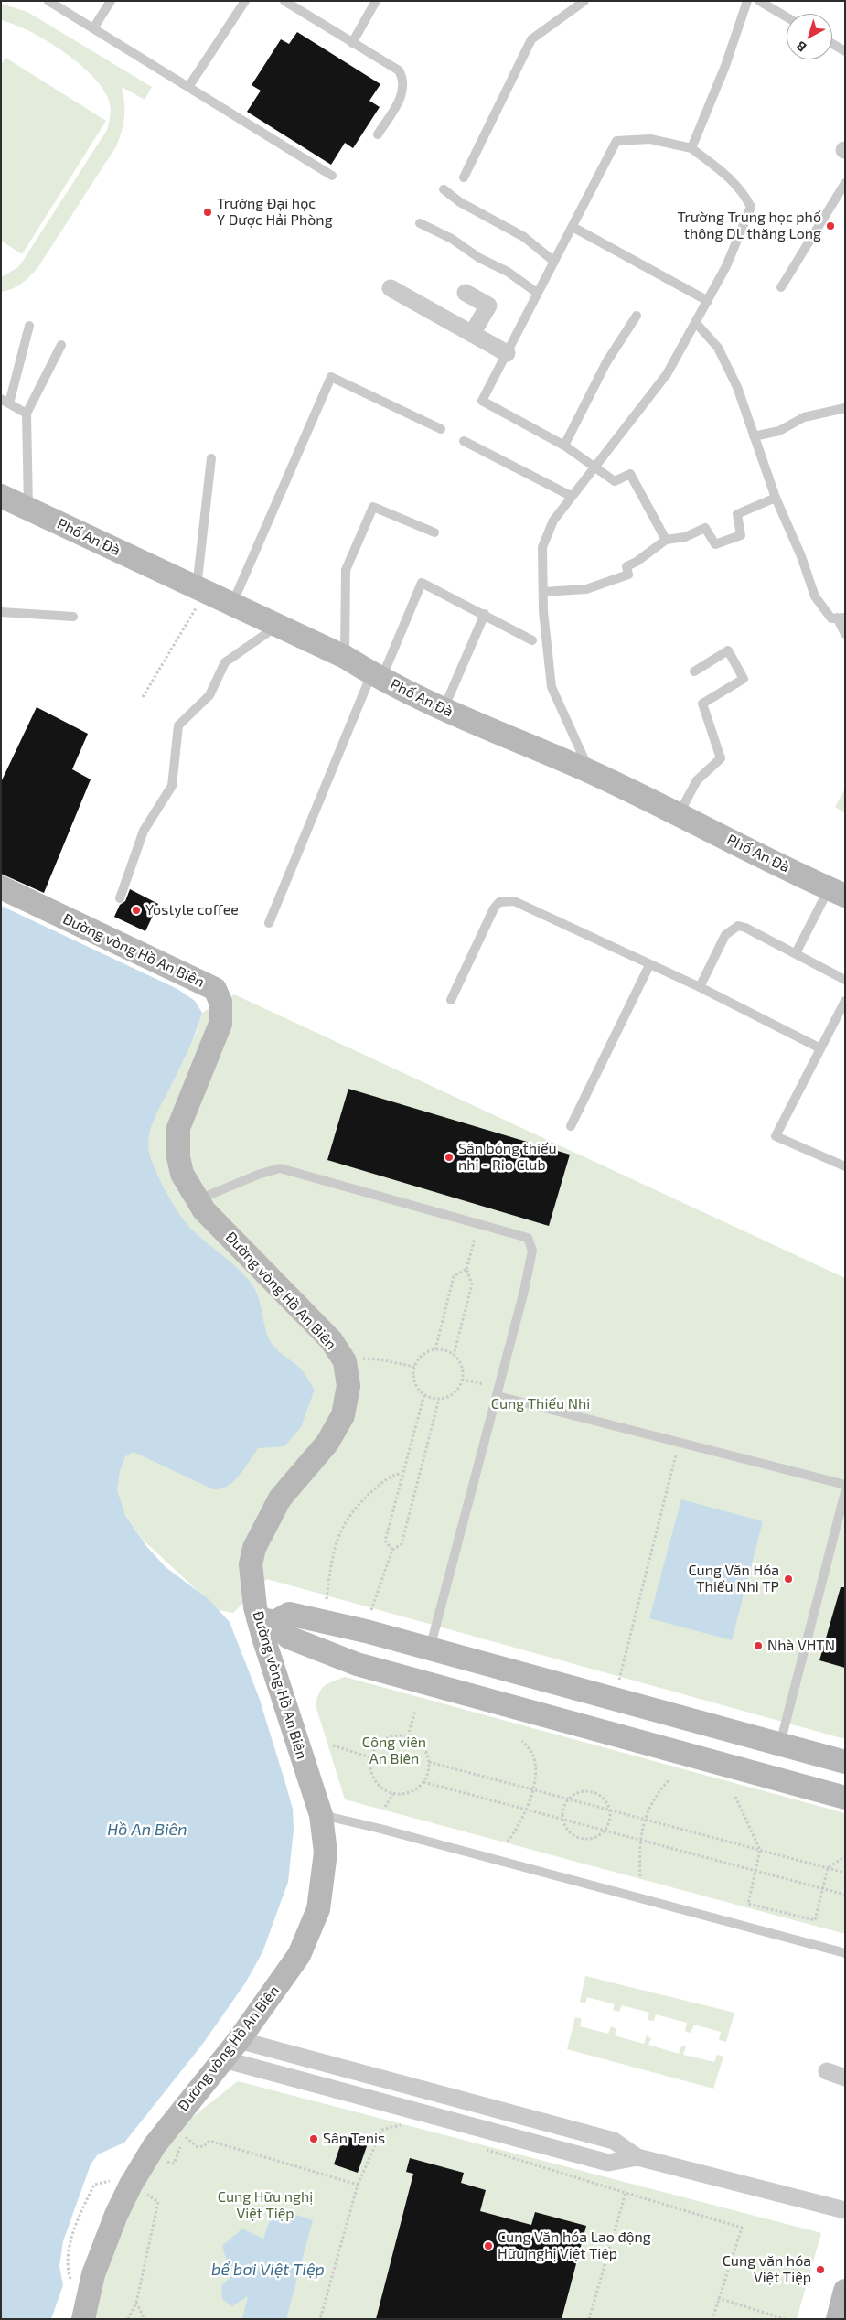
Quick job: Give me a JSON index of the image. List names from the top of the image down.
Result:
{
  "streets": {
    "street": ["Phố An Đà", "Đường vòng Hồ An Biên"]
  },
  "water": ["Hồ An Biên", "bể bơi Việt Tiệp"],
  "parks": ["Cung Thiếu Nhi", "Công viên An Biên", "Cung Hữu nghị Việt Tiệp"],
  "places": [
    "Trường Đại học Y Dược Hải Phòng",
    "Trường Trung học phổ thông DL thăng Long",
    "Yostyle coffee",
    "Sân bóng thiếu nhi - Rio Club",
    "Cung Văn Hóa Thiếu Nhi TP",
    "Nhà VHTN",
    "Sân Tenis",
    "Cung Văn hóa Lao động Hữu nghị Việt Tiệp",
    "Cung văn hóa Việt Tiệp"
  ],
  "north": "bottom left"
}
